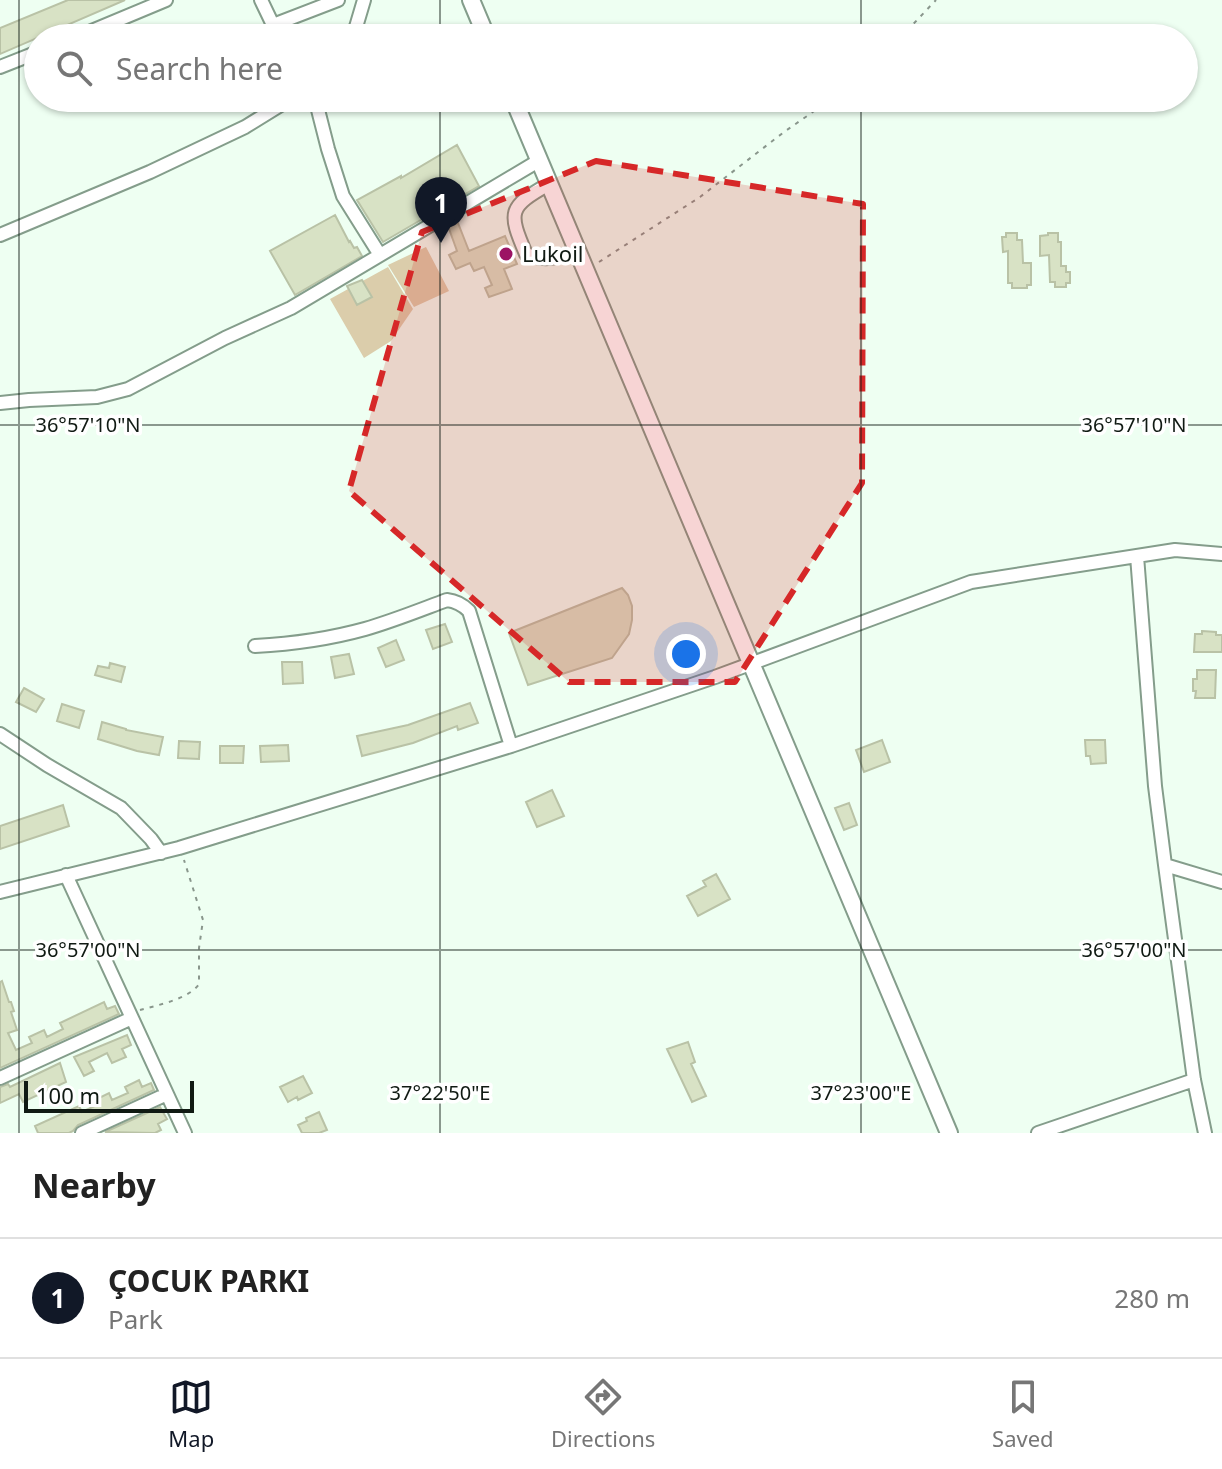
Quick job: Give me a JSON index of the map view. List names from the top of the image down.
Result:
{
  "places": ["Lukoil"],
  "scale_bar": "100 m",
  "page": {
    "search": "Search here",
    "pins": "1",
    "scale": "100 m",
    "heading": "Nearby",
    "list": [
      {
        "mark": "1",
        "name": "ÇOCUK PARKI",
        "note": "Park",
        "value": "280 m"
      }
    ],
    "nav": ["Map", "Directions", "Saved"]
  },
  "coordinates": [
    "36°57'10\"N",
    "36°57'00\"N",
    "37°22'50\"E",
    "37°23'00\"E"
  ]
}
